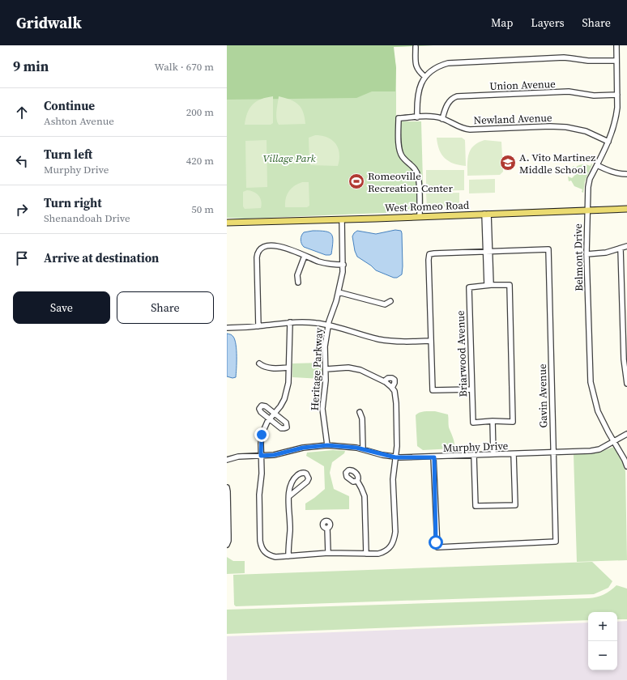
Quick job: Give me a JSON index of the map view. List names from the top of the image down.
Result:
{
  "streets": {
    "main road": ["West Romeo Road"],
    "street": [
      "Union Avenue",
      "Newland Avenue",
      "Belmont Drive",
      "Briarwood Avenue",
      "Heritage Parkway",
      "Gavin Avenue",
      "Murphy Drive"
    ]
  },
  "crossings": [
    ["Union Avenue", "Newland Avenue"],
    ["Union Avenue", "Belmont Drive"],
    ["Newland Avenue", "West Romeo Road"],
    ["Newland Avenue", "Belmont Drive"],
    ["West Romeo Road", "Belmont Drive"],
    ["West Romeo Road", "Heritage Parkway"],
    ["Belmont Drive", "Murphy Drive"],
    ["Heritage Parkway", "Murphy Drive"],
    ["Gavin Avenue", "Murphy Drive"]
  ],
  "parks": ["Village Park"],
  "places": {
    "school or university": ["A. Vito Martinez Middle School"],
    "sports": ["Romeoville Recreation Center"]
  },
  "page": {
    "header": "Gridwalk",
    "nav": ["Map", "Layers", "Share"],
    "heading": ["9 min", "Walk · 670 m"],
    "list": [
      ["Continue", "Ashton Avenue", "200 m"],
      ["Turn left", "Murphy Drive", "420 m"],
      ["Turn right", "Shenandoah Drive", "50 m"],
      "Arrive at destination"
    ],
    "buttons": ["Save", "Share"],
    "map_buttons": ["+", "−"]
  }
}
